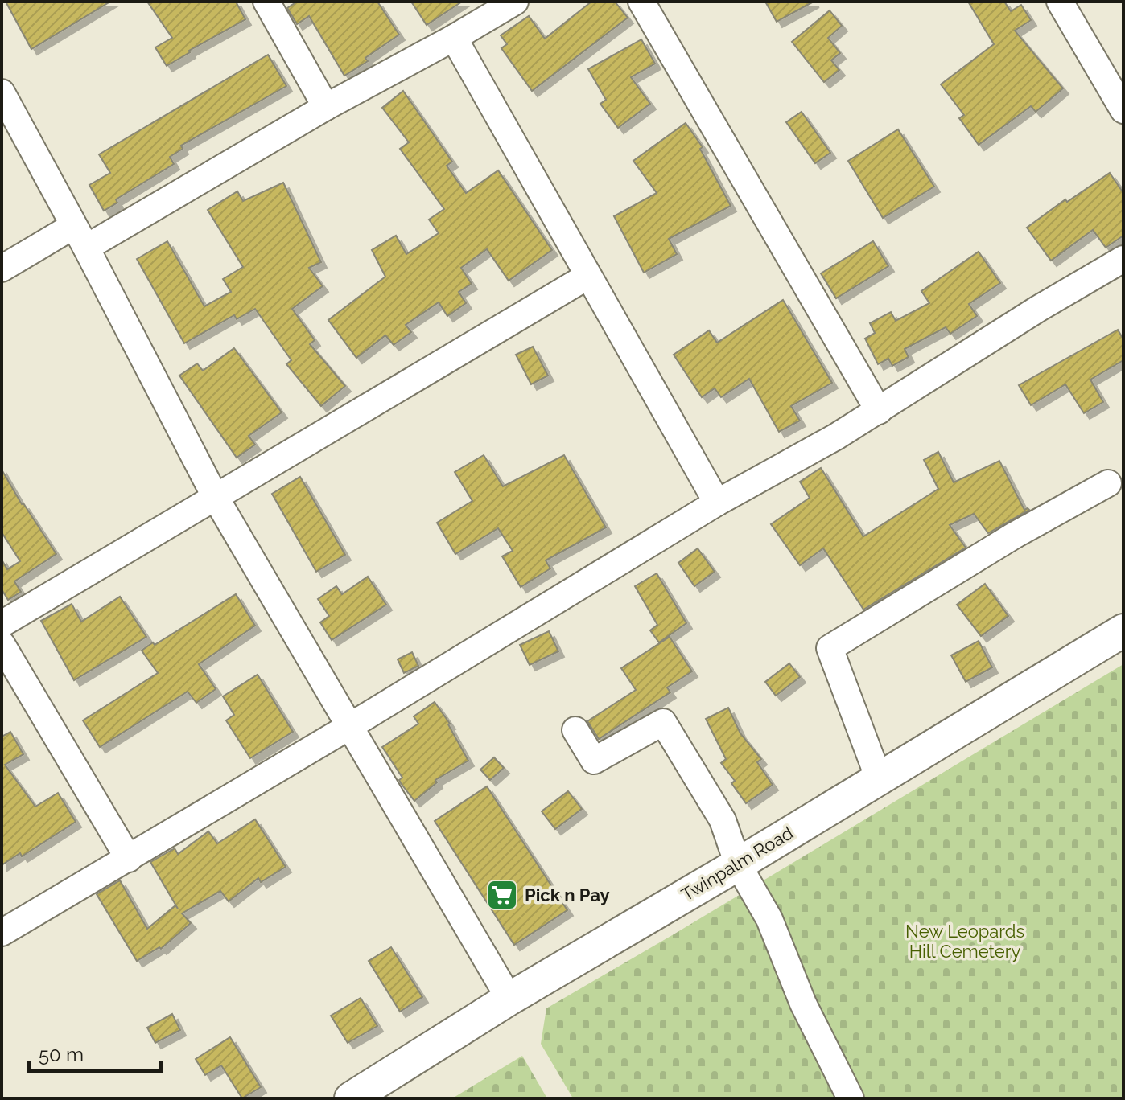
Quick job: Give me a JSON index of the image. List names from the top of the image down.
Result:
{
  "streets": {
    "main road": ["Twinpalm Road"]
  },
  "parks": ["New Leopards Hill Cemetery"],
  "places": {
    "supermarket": ["Pick n Pay"]
  },
  "scale_bar": "50 m"
}
